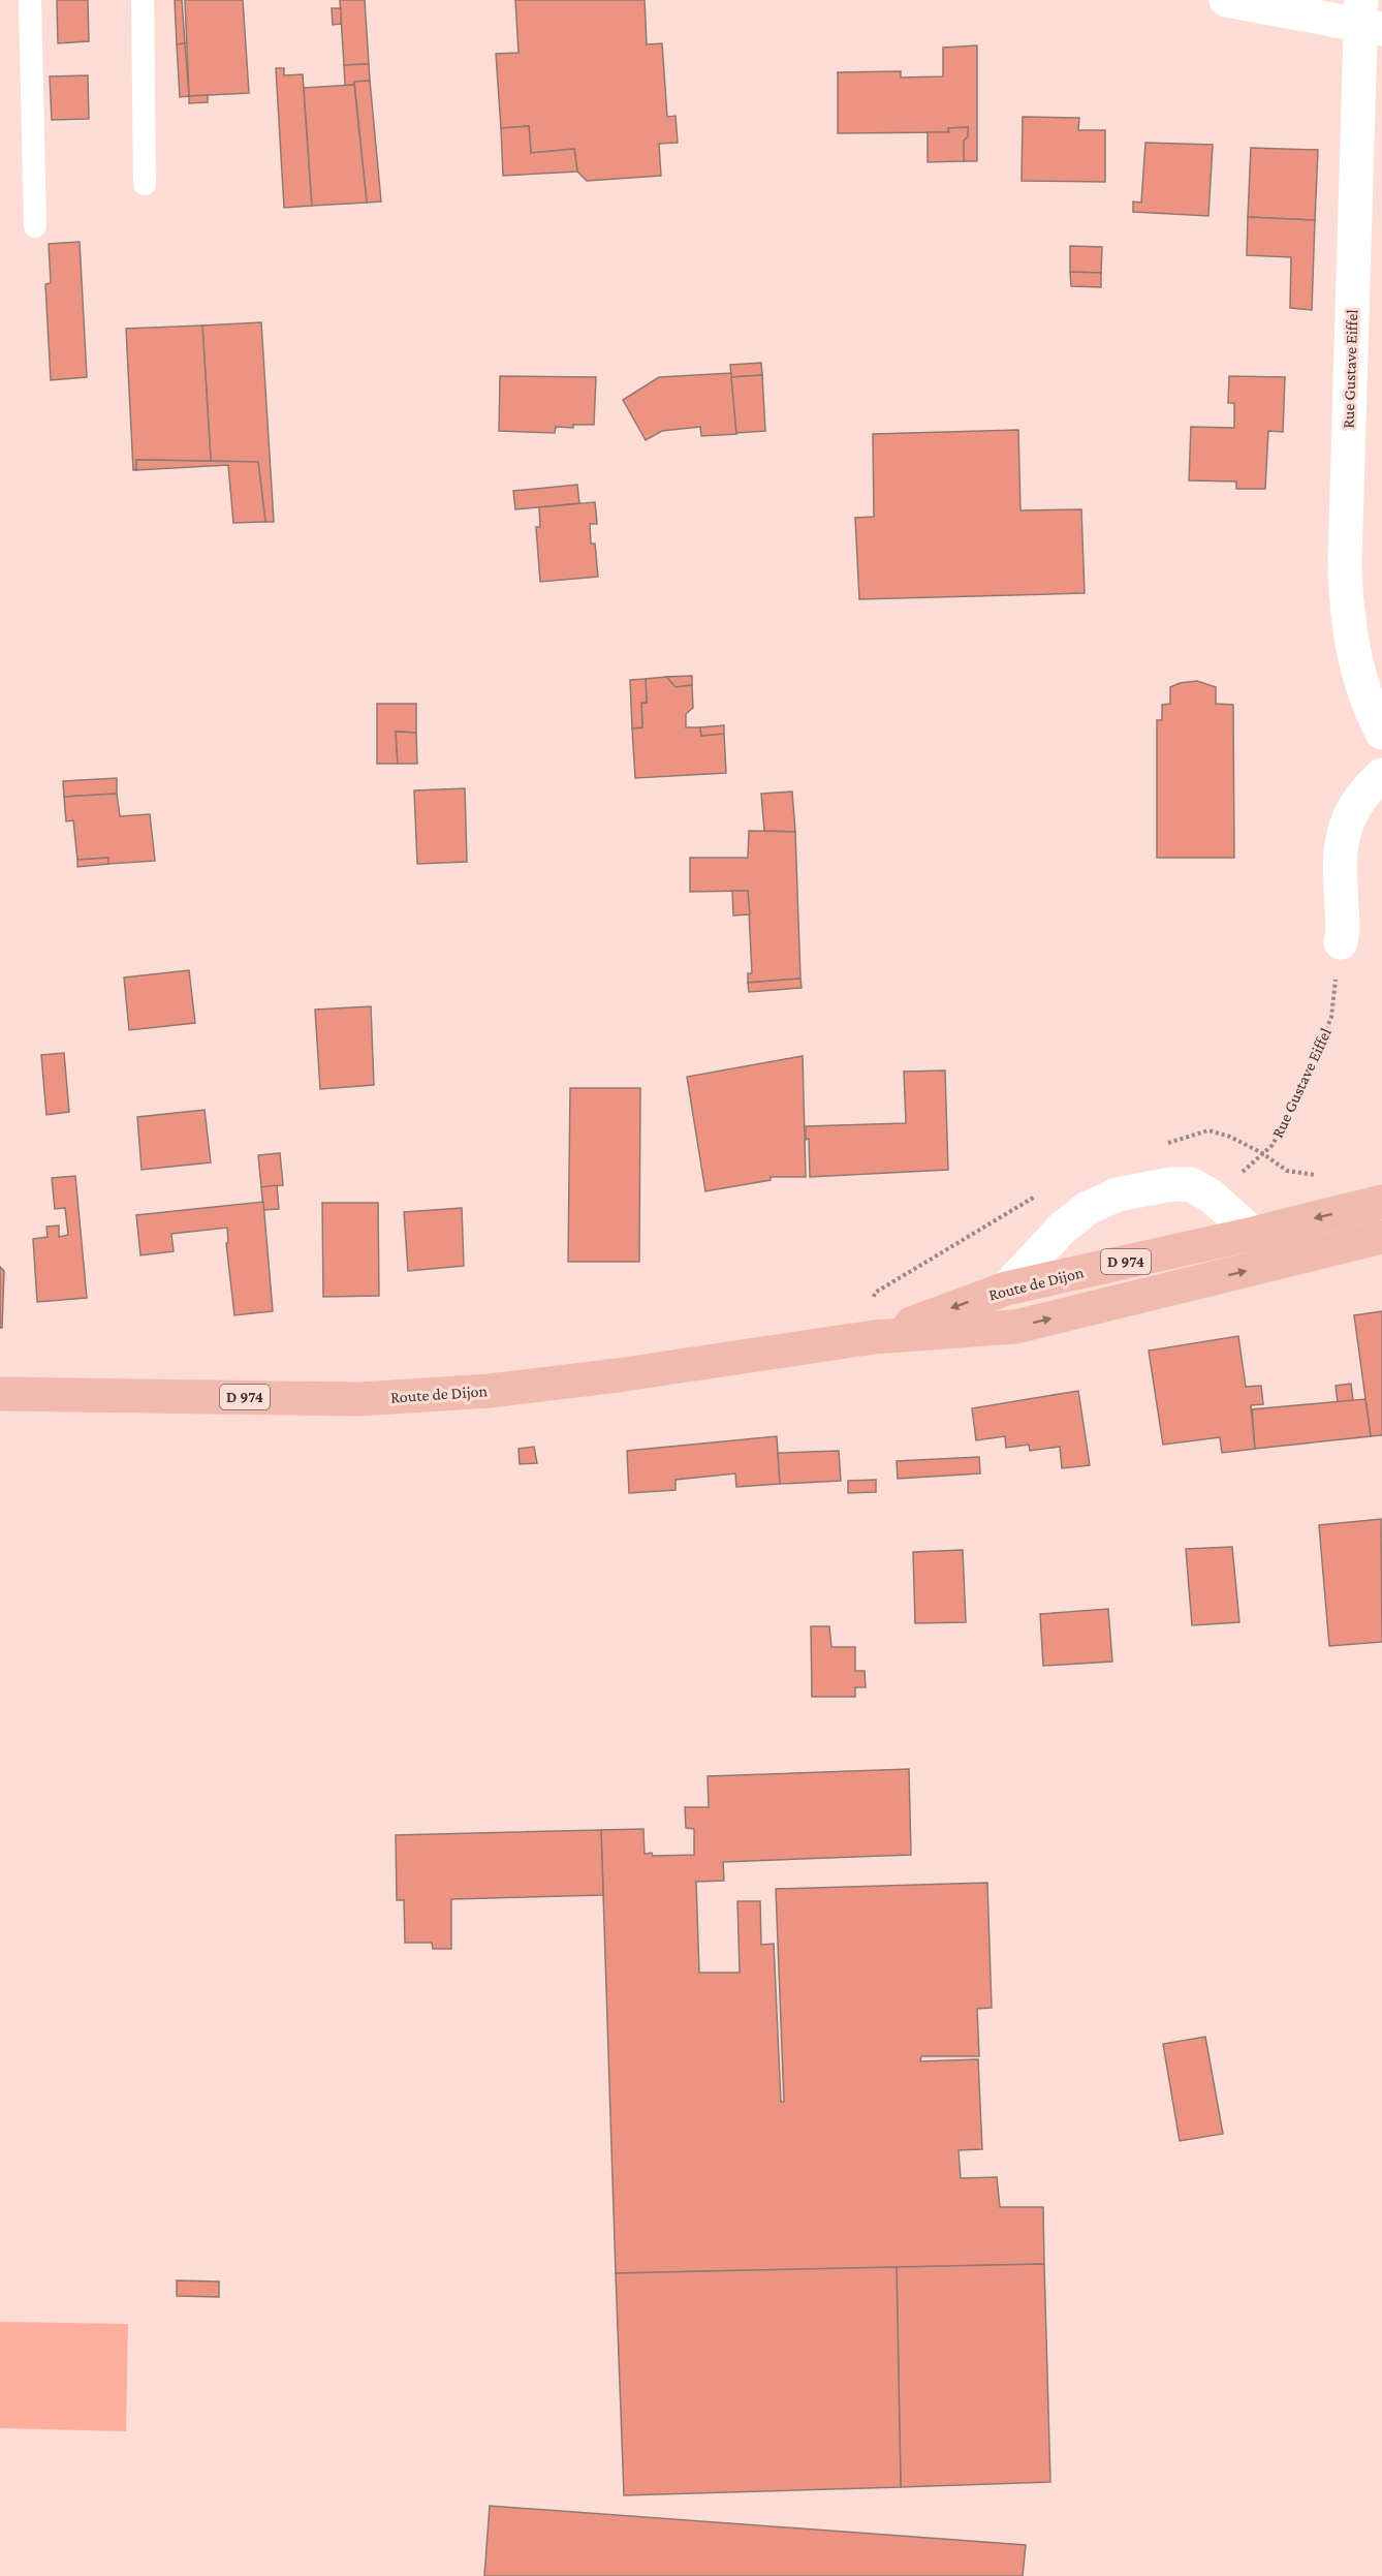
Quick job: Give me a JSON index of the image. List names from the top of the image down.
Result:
{
  "streets": {
    "main road": ["D 974", "Route de Dijon"],
    "street": ["Rue Gustave Eiffel"]
  }
}
